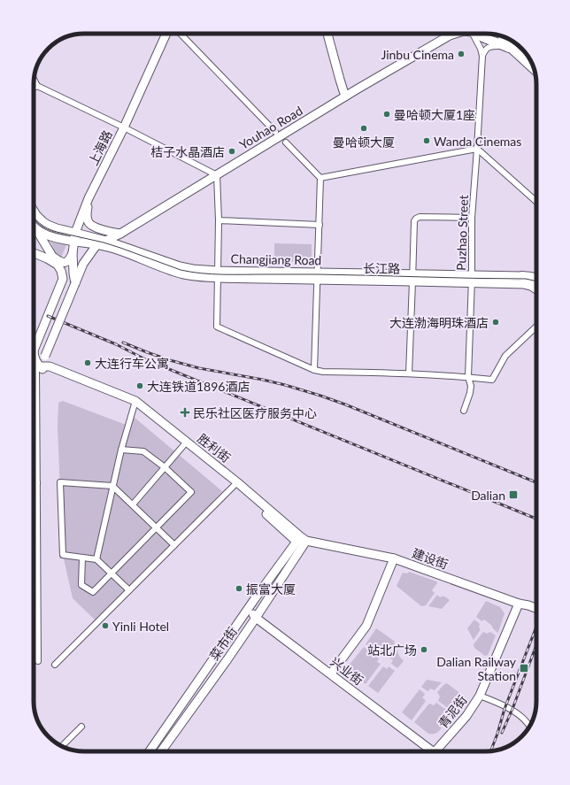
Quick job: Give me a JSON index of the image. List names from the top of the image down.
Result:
{
  "streets": {
    "main road": [
      "Youhao Road",
      "上海路",
      "Changjiang Road",
      "胜利街",
      "建设街",
      "菜市街",
      "兴业街",
      "青泥街"
    ],
    "street": ["Puzhao Street"]
  },
  "crossings": [
    ["Youhao Road", "Changjiang Road"],
    ["上海路", "Changjiang Road"],
    ["Puzhao Street", "Changjiang Road"],
    ["胜利街", "建设街"],
    ["胜利街", "菜市街"],
    ["建设街", "菜市街"],
    ["建设街", "青泥街"],
    ["菜市街", "兴业街"]
  ],
  "places": {
    "other": [
      "Jinbu Cinema",
      "曼哈顿大厦1座",
      "曼哈顿大厦",
      "Wanda Cinemas",
      "桔子水晶酒店",
      "大连渤海明珠酒店",
      "大连行车公寓",
      "大连铁道1896酒店",
      "振富大厦",
      "Yinli Hotel",
      "站北广场"
    ],
    "health": ["民乐社区医疗服务中心"],
    "transit": ["Dalian", "Dalian Railway Station"]
  }
}
